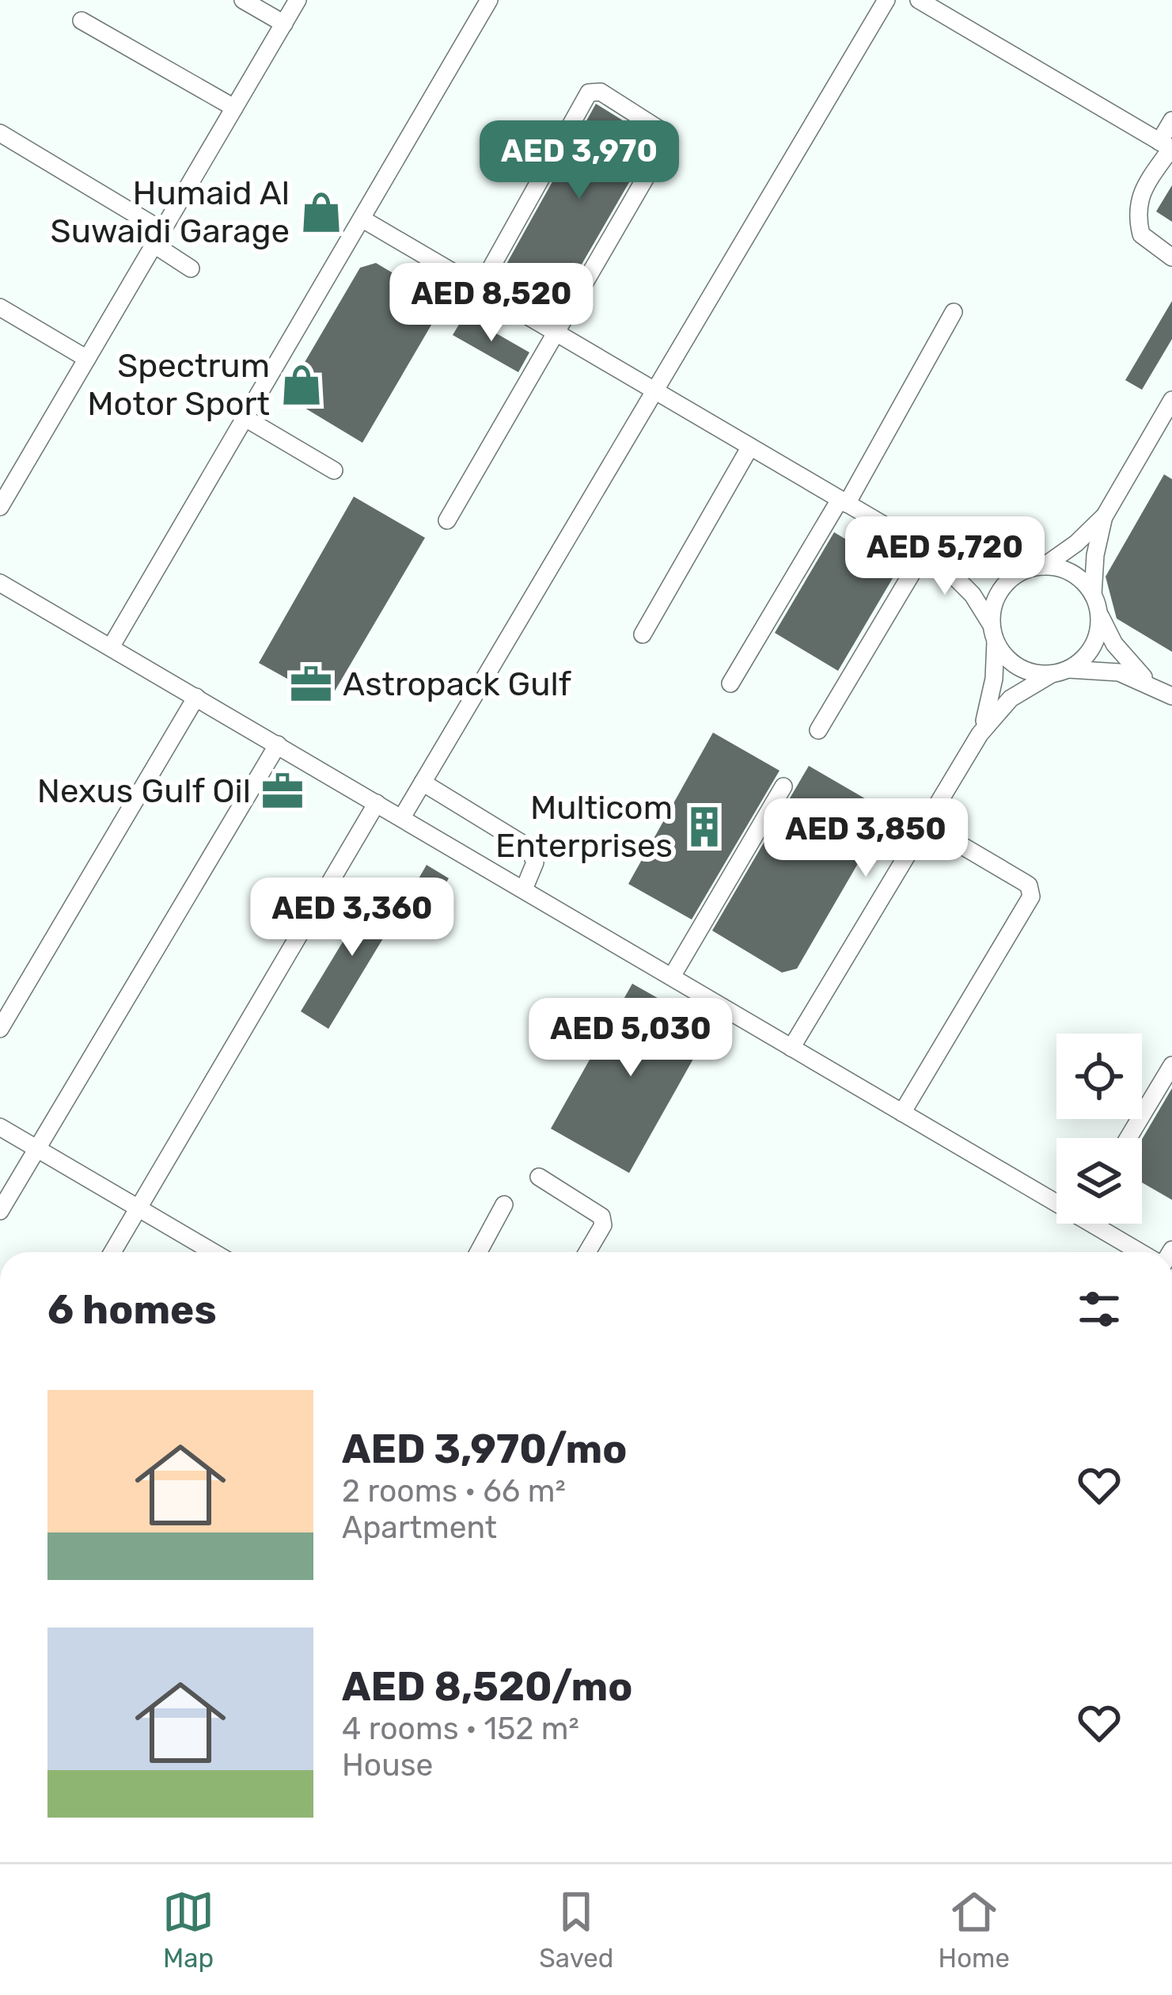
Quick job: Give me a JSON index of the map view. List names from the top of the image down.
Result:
{
  "places": {
    "shop": ["Humaid Al Suwaidi Garage", "Spectrum Motor Sport"],
    "office": ["Astropack Gulf", "Nexus Gulf Oil"],
    "building": ["Multicom Enterprises"]
  },
  "page": {
    "price": [
      "AED 3,970",
      "AED 8,520",
      "AED 5,720",
      "AED 3,850",
      "AED 3,360",
      "AED 5,030"
    ],
    "heading": "6 homes",
    "list": [
      {
        "name": "AED 3,970/mo",
        "note": "2 rooms · 66 m² · Apartment"
      },
      {
        "name": "AED 8,520/mo",
        "note": "4 rooms · 152 m² · House"
      }
    ],
    "tabs": ["Map", "Saved", "Home"]
  }
}
